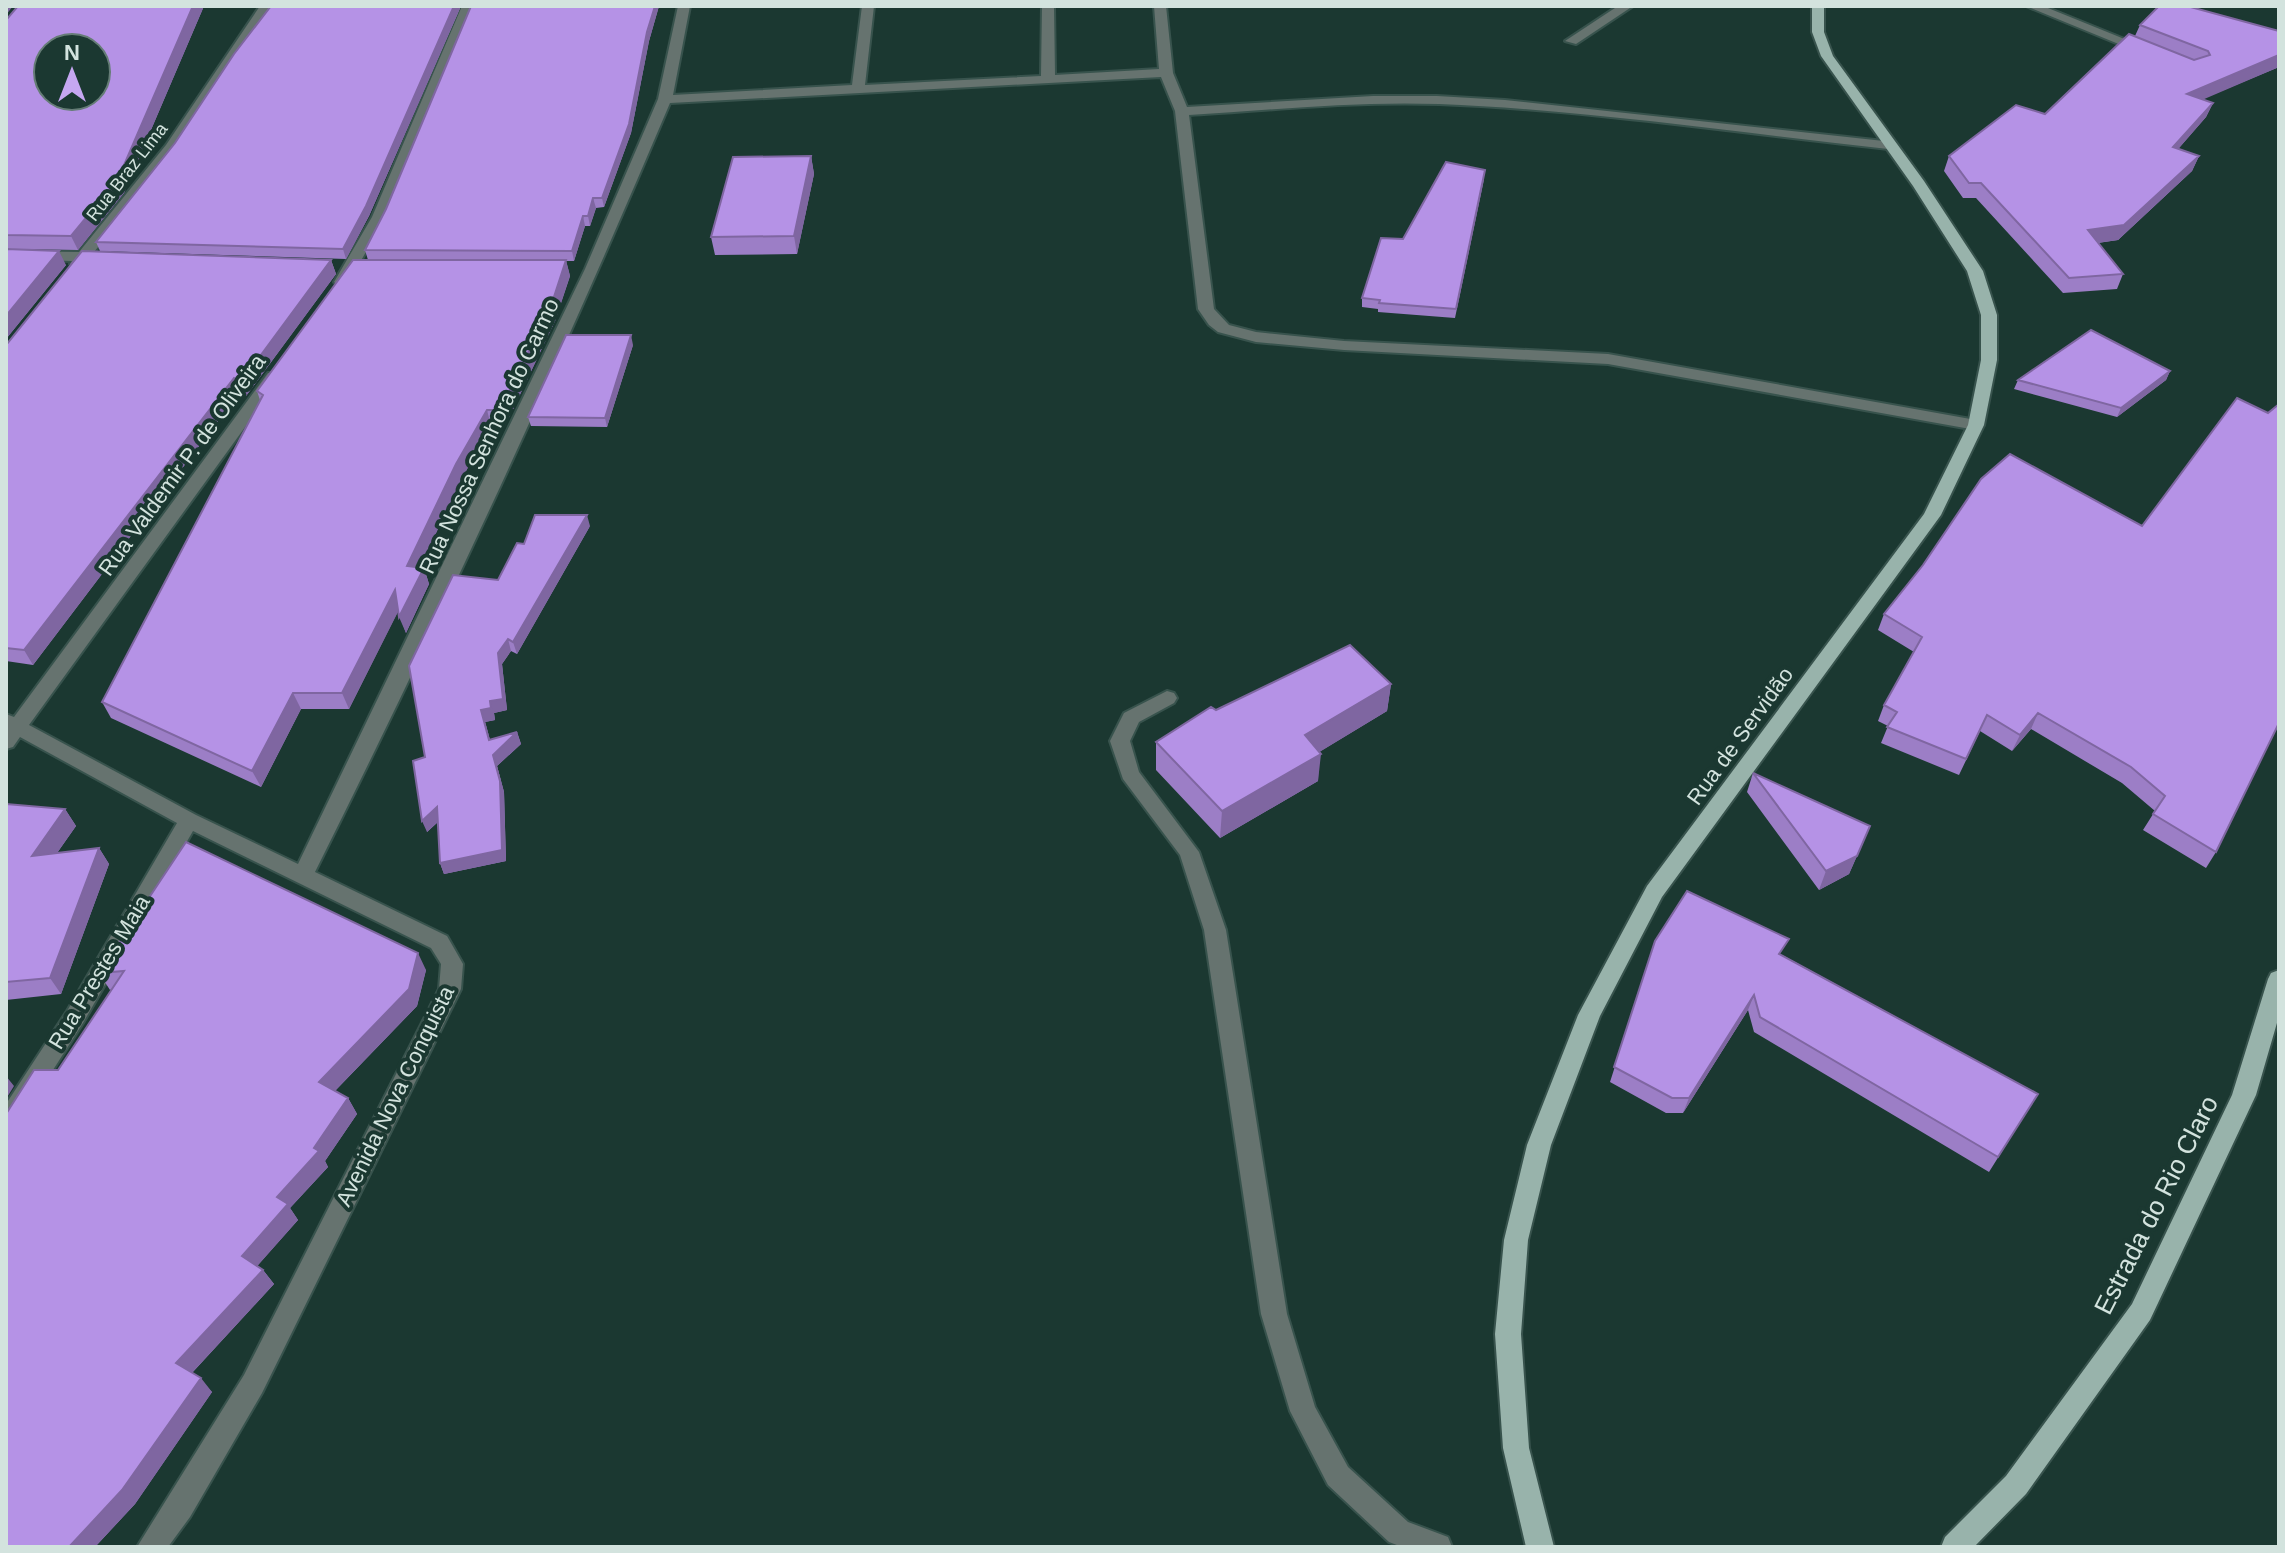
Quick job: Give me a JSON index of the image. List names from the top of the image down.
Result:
{
  "streets": {
    "main road": ["Rua de Servidão", "Estrada do Rio Claro"],
    "street": [
      "Rua Braz Lima",
      "Rua Nossa Senhora do Carmo",
      "Rua Valdemir P. de Oliveira",
      "Rua Prestes Maia",
      "Avenida Nova Conquista"
    ]
  },
  "crossings": [
    ["Rua Nossa Senhora do Carmo", "Avenida Nova Conquista"],
    ["Rua Valdemir P. de Oliveira", "Avenida Nova Conquista"],
    ["Rua Prestes Maia", "Avenida Nova Conquista"]
  ],
  "north": "top"
}
